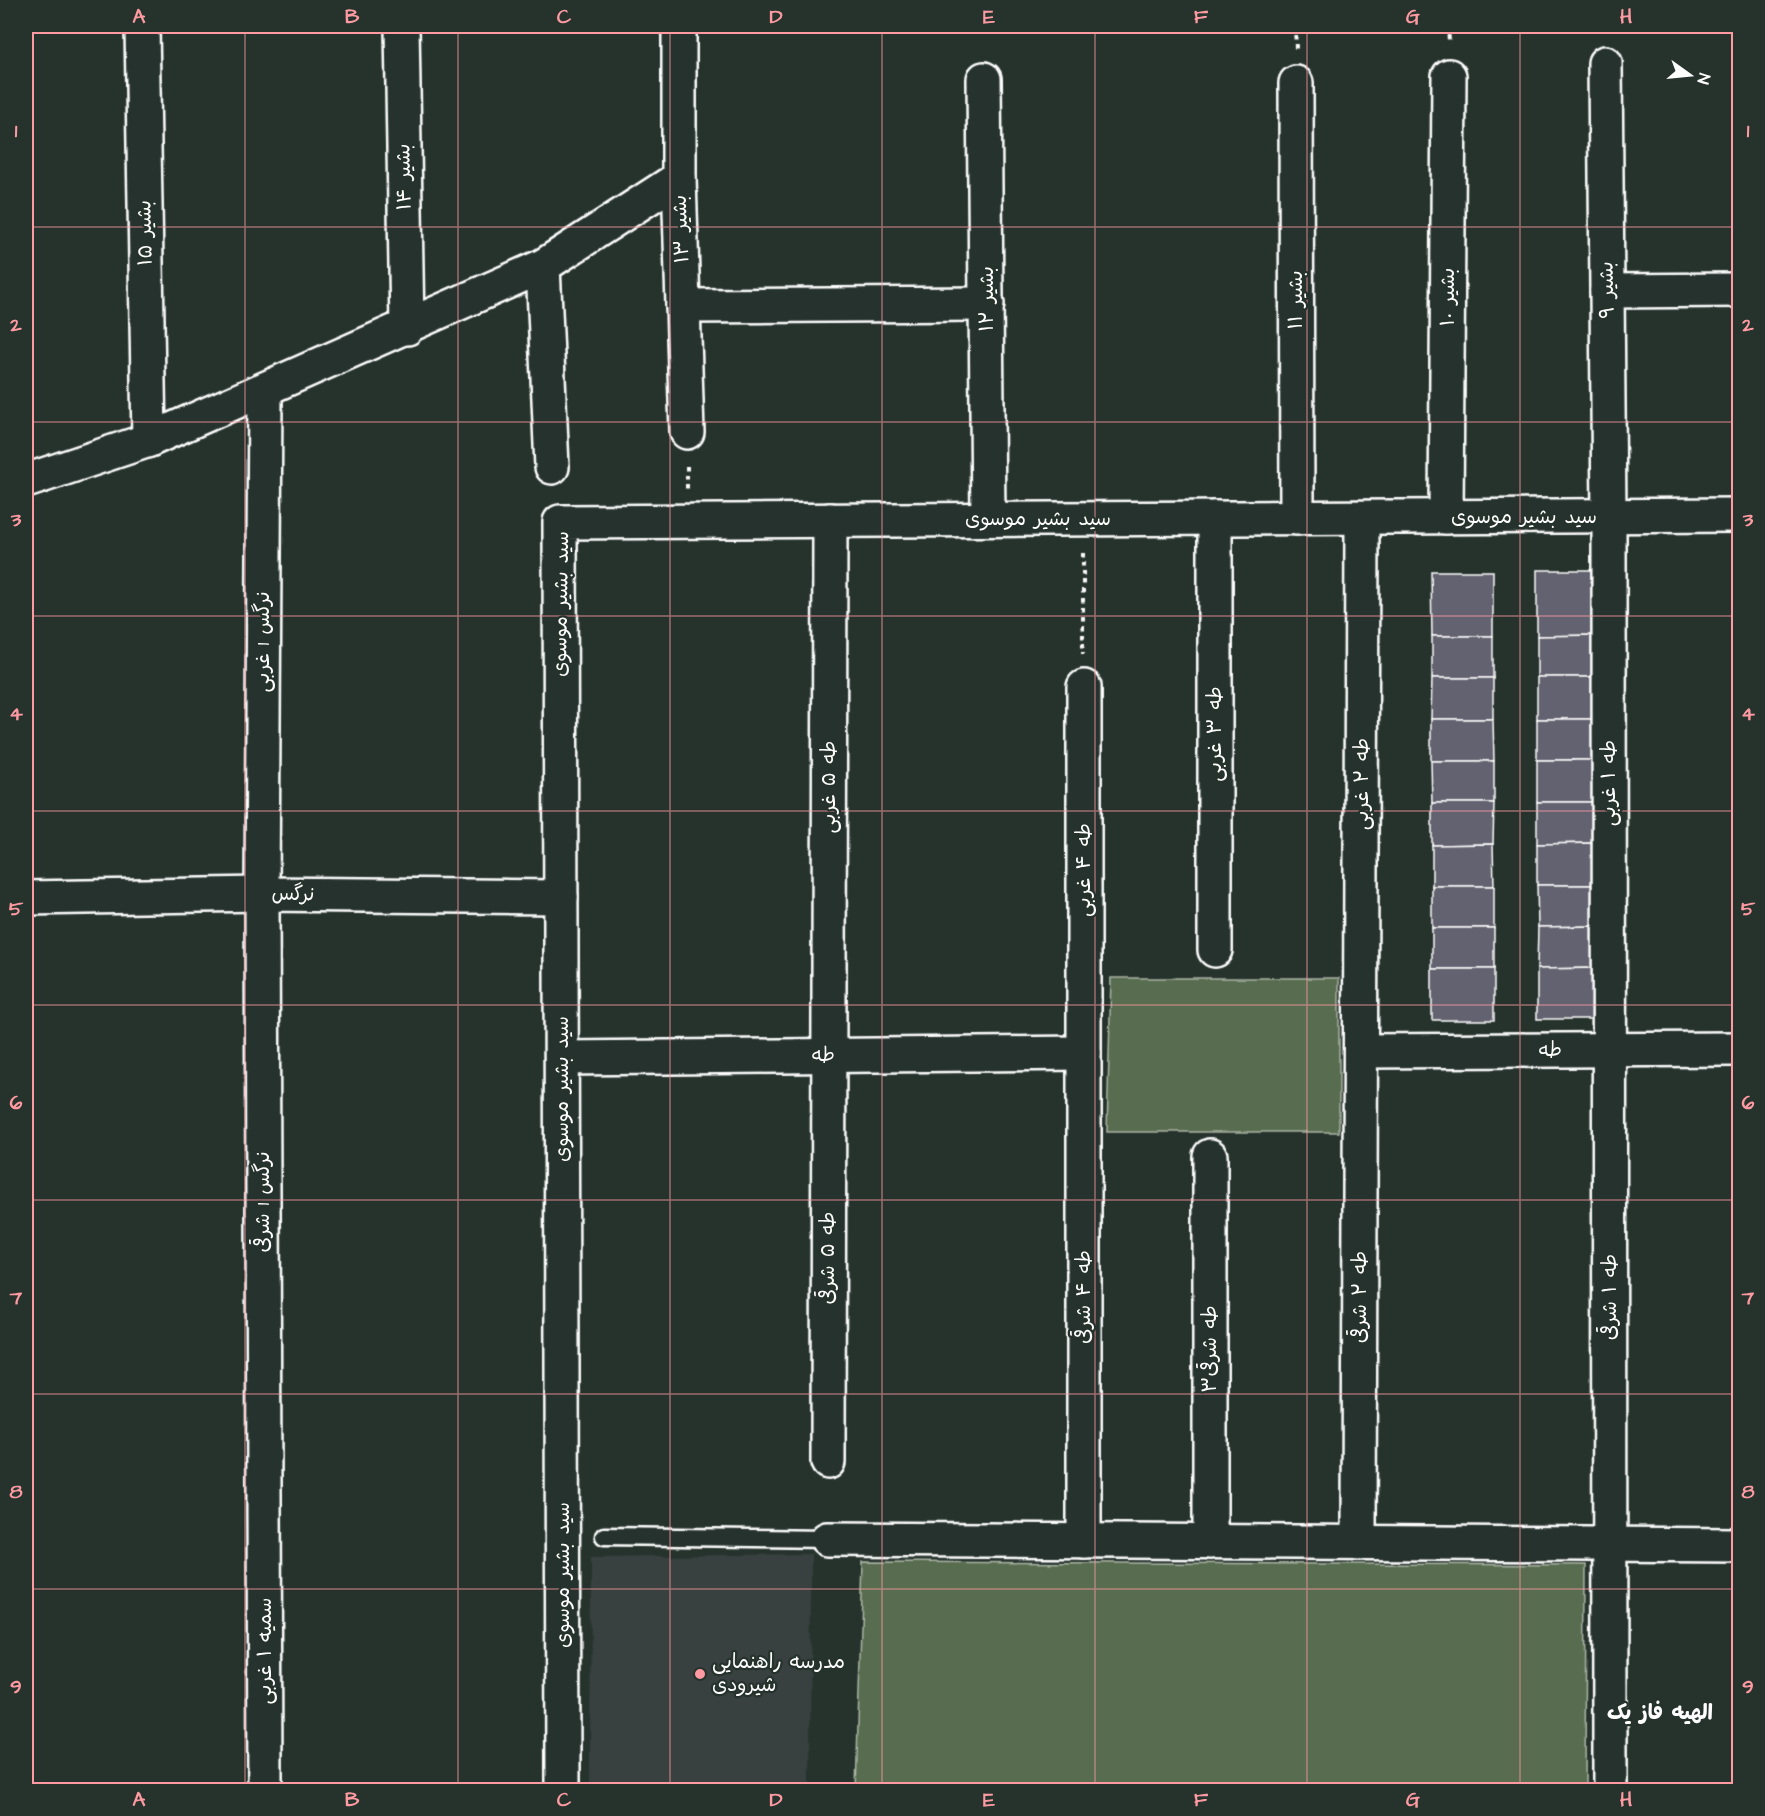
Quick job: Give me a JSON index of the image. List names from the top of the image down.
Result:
{
  "streets": {
    "street": [
      "بشیر ۱۴",
      "بشیر ۱۳",
      "بشیر ۱۵",
      "بشیر ۹",
      "بشیر ۱۰",
      "بشیر ۱۲",
      "بشیر ۱۱",
      "سید بشیر موسوی",
      "نرگس 1 غربی",
      "طه ۳ غربی",
      "طه ۱ غربی",
      "طه ۲ غربی",
      "طه ۵ غربی",
      "طه ۴ غربی",
      "نرگس",
      "طه",
      "نرگس 1 شرقی",
      "طه ۵ شرقی",
      "طه ۴ شرقی",
      "طه ۲ شرقی",
      "طه ۱ شرقی",
      "طه شرقی۳",
      "سمیه ۱ غربی"
    ]
  },
  "crossings": [
    ["بشیر ۹", "سید بشیر موسوی"],
    ["بشیر ۹", "طه ۱ غربی"],
    ["بشیر ۱۰", "سید بشیر موسوی"],
    ["بشیر ۱۲", "سید بشیر موسوی"],
    ["بشیر ۱۱", "سید بشیر موسوی"],
    ["سید بشیر موسوی", "طه ۳ غربی"],
    ["سید بشیر موسوی", "طه ۱ غربی"],
    ["سید بشیر موسوی", "طه ۲ غربی"],
    ["سید بشیر موسوی", "طه ۵ غربی"],
    ["سید بشیر موسوی", "نرگس"],
    ["سید بشیر موسوی", "طه"],
    ["نرگس 1 غربی", "نرگس"],
    ["نرگس 1 غربی", "نرگس 1 شرقی"],
    ["طه ۱ غربی", "طه"],
    ["طه ۱ غربی", "طه ۱ شرقی"],
    ["طه ۲ غربی", "طه"],
    ["طه ۲ غربی", "طه ۲ شرقی"],
    ["طه ۵ غربی", "طه"],
    ["طه ۵ غربی", "طه ۵ شرقی"],
    ["طه ۴ غربی", "طه"],
    ["طه ۴ غربی", "طه ۴ شرقی"],
    ["نرگس", "نرگس 1 شرقی"],
    ["طه", "طه ۵ شرقی"],
    ["طه", "طه ۴ شرقی"],
    ["طه", "طه ۲ شرقی"],
    ["طه", "طه ۱ شرقی"],
    ["نرگس 1 شرقی", "سمیه ۱ غربی"]
  ],
  "districts": ["الهیه فاز یک"],
  "places": ["مدرسه راهنمایی شیرودی"],
  "north": "right",
  "grid": {
    "columns": [
      "A",
      "B",
      "C",
      "D",
      "E",
      "F",
      "G",
      "H"
    ],
    "rows": [
      "1",
      "2",
      "3",
      "4",
      "5",
      "6",
      "7",
      "8",
      "9"
    ]
  }
}
